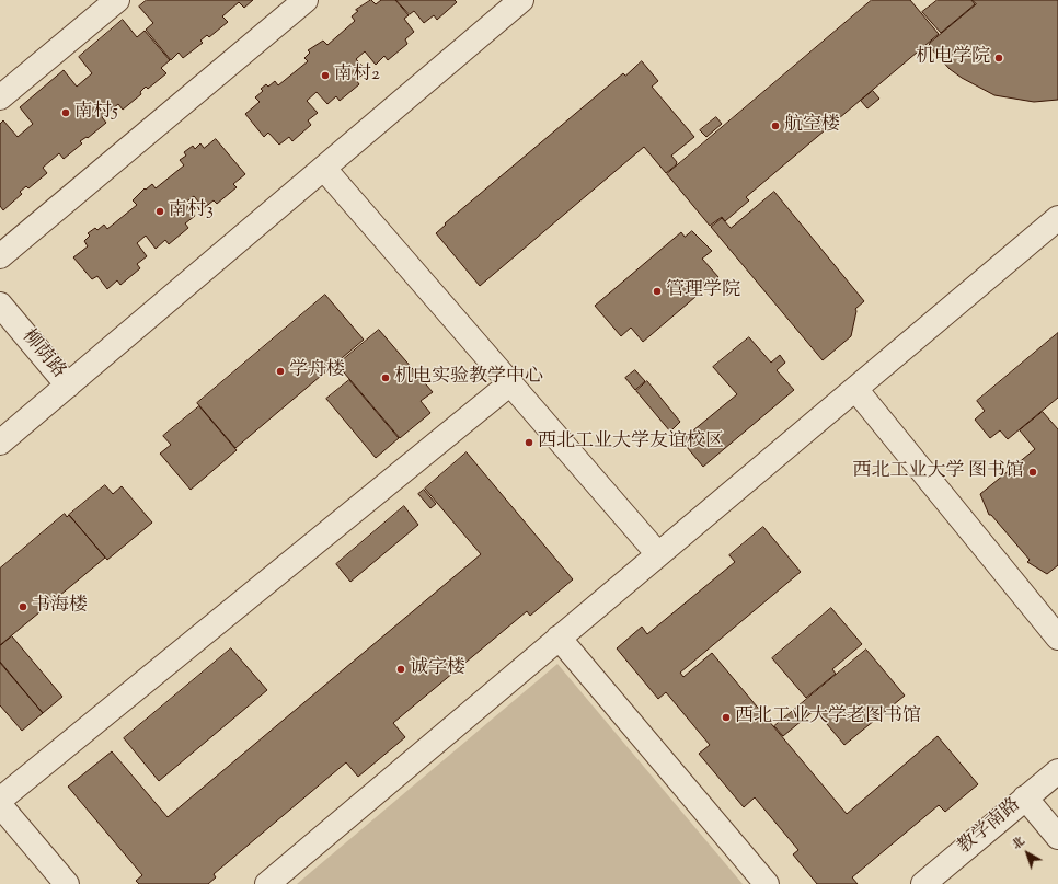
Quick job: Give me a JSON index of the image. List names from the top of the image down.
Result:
{
  "streets": {
    "street": ["柳荫路", "教学南路"]
  },
  "places": [
    "机电学院",
    "南村2",
    "南村5",
    "航空楼",
    "南村3",
    "管理学院",
    "学舟楼",
    "机电实验教学中心",
    "西北工业大学友谊校区",
    "西北工业大学 图书馆",
    "书海楼",
    "诚字楼",
    "西北工业大学老图书馆"
  ],
  "north": "top left"
}
